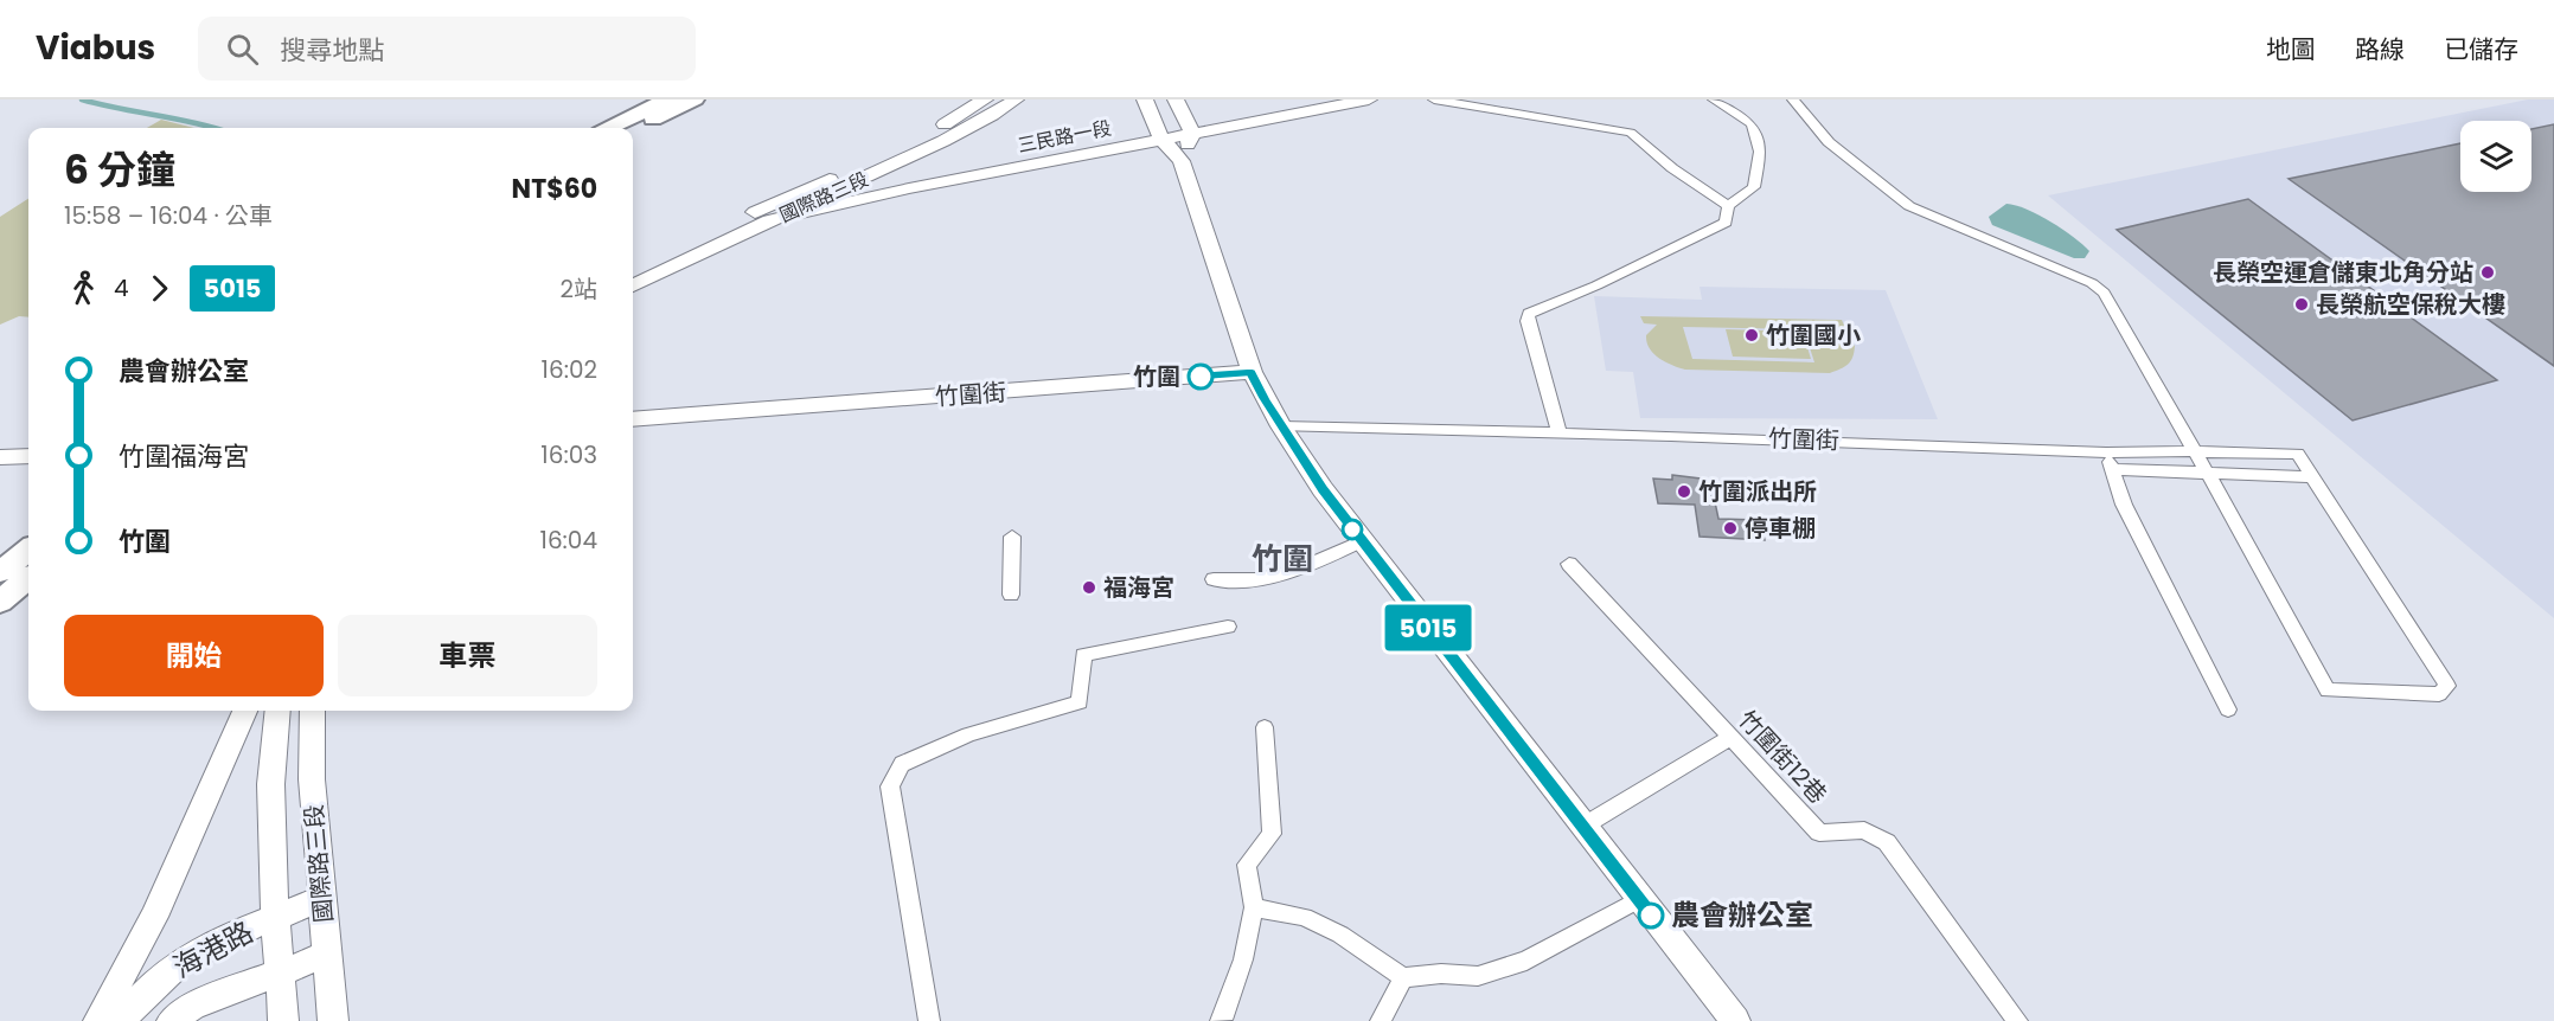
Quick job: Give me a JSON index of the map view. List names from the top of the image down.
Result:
{
  "streets": {
    "street": [
      "三民路一段",
      "國際路三段",
      "竹圍街",
      "竹圍街12巷",
      "海港路"
    ]
  },
  "crossings": [
    ["三民路一段", "國際路三段"],
    ["國際路三段", "海港路"]
  ],
  "districts": ["竹圍"],
  "places": [
    "長榮空運倉儲東北角分站",
    "長榮航空保稅大樓",
    "竹圍國小",
    "竹圍",
    "竹圍派出所",
    "停車棚",
    "福海宮",
    "農會辦公室"
  ],
  "lines": ["bus line 5015"],
  "page": {
    "header": "Viabus",
    "search": "搜尋地點",
    "nav": ["地圖", "路線", "已儲存"],
    "on_map": "5015",
    "heading": ["6 分鐘", "15:58 – 16:04 · 公車", "NT$60"],
    "legs": ["4", "5015", "2站"],
    "list": [
      {
        "name": "農會辦公室",
        "value": "16:02"
      },
      {
        "name": "竹圍福海宮",
        "value": "16:03"
      },
      {
        "name": "竹圍",
        "value": "16:04"
      }
    ],
    "buttons": ["開始", "車票"]
  }
}
